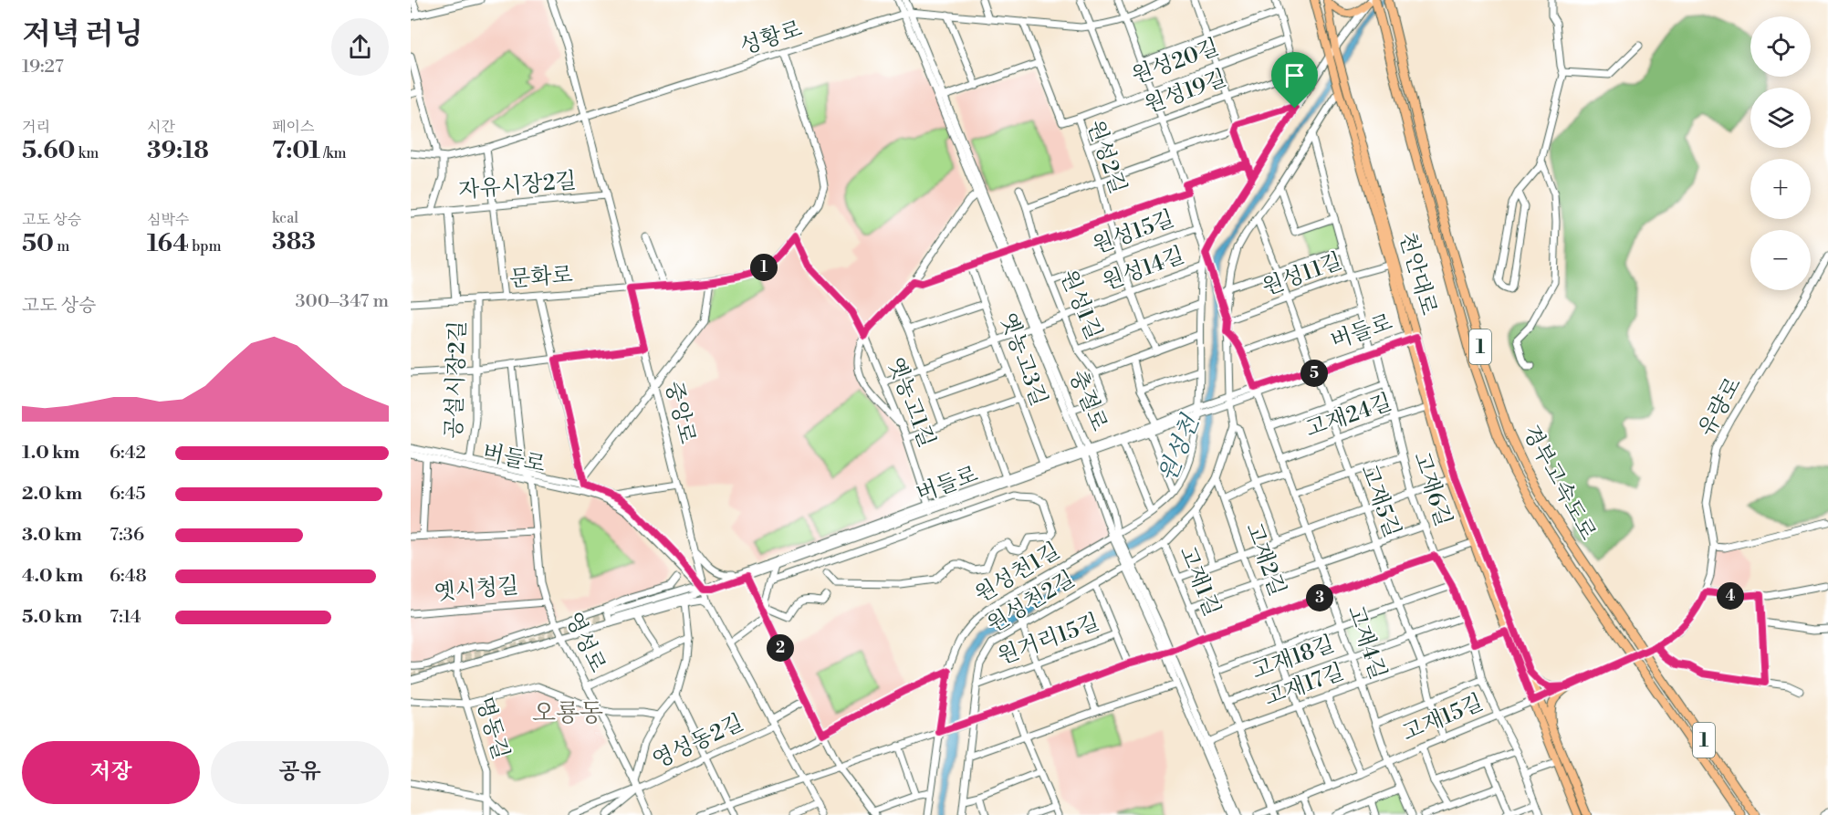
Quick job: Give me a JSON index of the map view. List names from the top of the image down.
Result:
{
  "streets": {
    "highway": ["1", "경부고속도로"],
    "main road": ["천안대로"],
    "street": [
      "성황로",
      "원성20길",
      "원성19길",
      "원성2길",
      "자유시장2길",
      "원성15길",
      "원성14길",
      "원성11길",
      "문화로",
      "원성1길",
      "버들로",
      "옛농고3길",
      "공설시장2길",
      "충절로",
      "옛농고1길",
      "유량로",
      "중앙로",
      "고재24길",
      "고재6길",
      "고재5길",
      "고재2길",
      "원성천1길",
      "고재1길",
      "옛시청길",
      "원성천2길",
      "원거리15길",
      "영성로",
      "고재4길",
      "고재18길",
      "고재17길",
      "고재15길",
      "명동길",
      "영성동2길"
    ]
  },
  "crossings": [
    ["성황로", "원성2길"],
    ["성황로", "자유시장2길"],
    ["성황로", "문화로"],
    ["성황로", "충절로"],
    ["성황로", "중앙로"],
    ["원성20길", "원성2길"],
    ["원성19길", "원성2길"],
    ["원성2길", "원성15길"],
    ["원성2길", "원성14길"],
    ["자유시장2길", "중앙로"],
    ["원성15길", "원성1길"],
    ["원성14길", "원성1길"],
    ["원성14길", "옛농고3길"],
    ["원성14길", "충절로"],
    ["원성14길", "옛농고1길"],
    ["원성14길", "원성천1길"],
    ["천안대로", "원성11길"],
    ["천안대로", "버들로"],
    ["천안대로", "유량로"],
    ["천안대로", "고재24길"],
    ["천안대로", "원성천1길"],
    ["천안대로", "원성천2길"],
    ["천안대로", "고재17길"],
    ["천안대로", "고재15길"],
    ["원성11길", "고재5길"],
    ["원성11길", "원성천2길"],
    ["문화로", "공설시장2길"],
    ["문화로", "중앙로"],
    ["원성1길", "충절로"],
    ["버들로", "옛농고3길"],
    ["버들로", "공설시장2길"],
    ["버들로", "충절로"],
    ["버들로", "옛농고1길"],
    ["버들로", "중앙로"],
    ["버들로", "고재6길"],
    ["버들로", "고재5길"],
    ["버들로", "원성천1길"],
    ["버들로", "원성천2길"],
    ["버들로", "영성로"],
    ["버들로", "고재4길"],
    ["충절로", "옛농고1길"],
    ["충절로", "원성천1길"],
    ["충절로", "원성천2길"],
    ["유량로", "고재15길"],
    ["중앙로", "영성동2길"],
    ["고재24길", "고재6길"],
    ["고재24길", "고재5길"],
    ["고재24길", "고재4길"],
    ["경부고속도로", "원성천1길"],
    ["고재6길", "고재18길"],
    ["고재6길", "고재17길"],
    ["고재6길", "고재15길"],
    ["고재5길", "원성천2길"],
    ["고재5길", "고재18길"],
    ["고재5길", "고재17길"],
    ["고재5길", "고재15길"],
    ["고재2길", "원성천2길"],
    ["고재2길", "고재18길"],
    ["고재2길", "고재17길"],
    ["고재2길", "고재15길"],
    ["고재1길", "원성천2길"],
    ["고재1길", "고재18길"],
    ["고재1길", "고재17길"],
    ["고재1길", "고재15길"],
    ["옛시청길", "영성로"],
    ["원성천2길", "원거리15길"],
    ["원성천2길", "고재4길"],
    ["영성로", "영성동2길"],
    ["고재4길", "고재18길"],
    ["고재4길", "고재17길"],
    ["고재4길", "고재15길"]
  ],
  "districts": ["오룡동"],
  "water": ["원성천"],
  "page": {
    "heading": ["저녁 러닝", "19:27"],
    "map_buttons": ["+", "−"],
    "stats": [
      ["거리", "5.60 km"],
      ["시간", "39:18"],
      ["페이스", "7:01 /km"],
      ["고도 상승", "50 m"],
      ["심박수", "164 bpm"],
      ["kcal", "383"]
    ],
    "pins": [
      "1",
      "5",
      "4",
      "3",
      "2"
    ],
    "chart": ["고도 상승", "300–347 m"],
    "list": [
      {
        "name": "1.0 km",
        "note": "6:42"
      },
      {
        "name": "2.0 km",
        "note": "6:45"
      },
      {
        "name": "3.0 km",
        "note": "7:36"
      },
      {
        "name": "4.0 km",
        "note": "6:48"
      },
      {
        "name": "5.0 km",
        "note": "7:14"
      }
    ],
    "buttons": ["저장", "공유"]
  }
}
